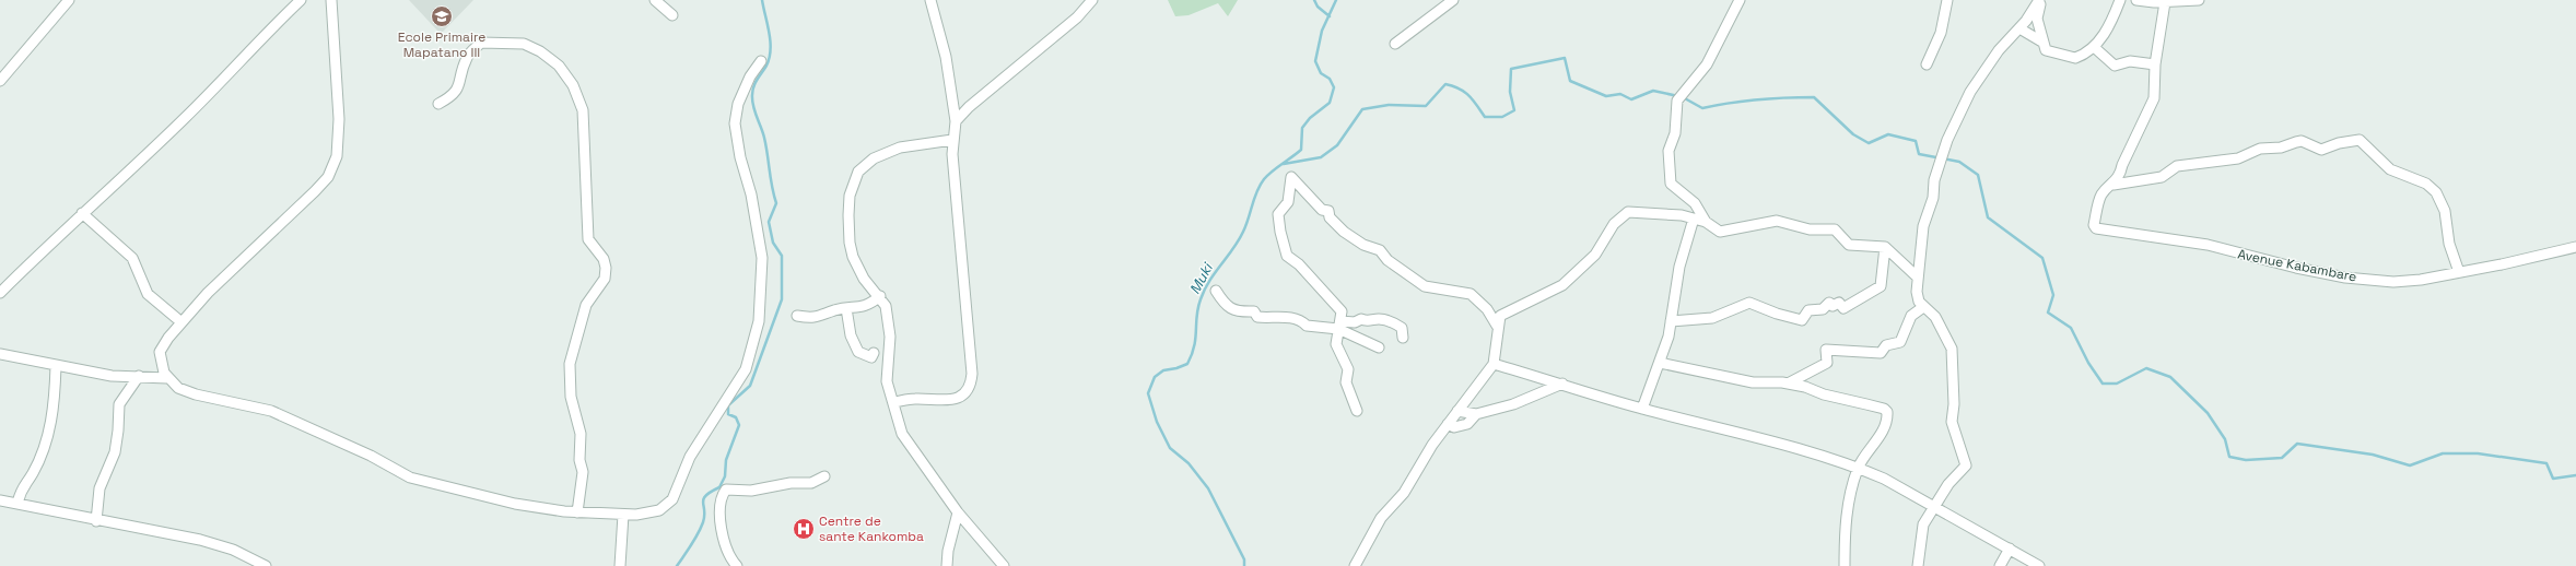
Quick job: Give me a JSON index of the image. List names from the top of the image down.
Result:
{
  "streets": {
    "street": ["Avenue Kabambare"]
  },
  "water": ["Muki"],
  "places": {
    "school or university": ["Ecole Primaire Mapatano III"],
    "hospital": ["Centre de sante Kankomba"]
  }
}
